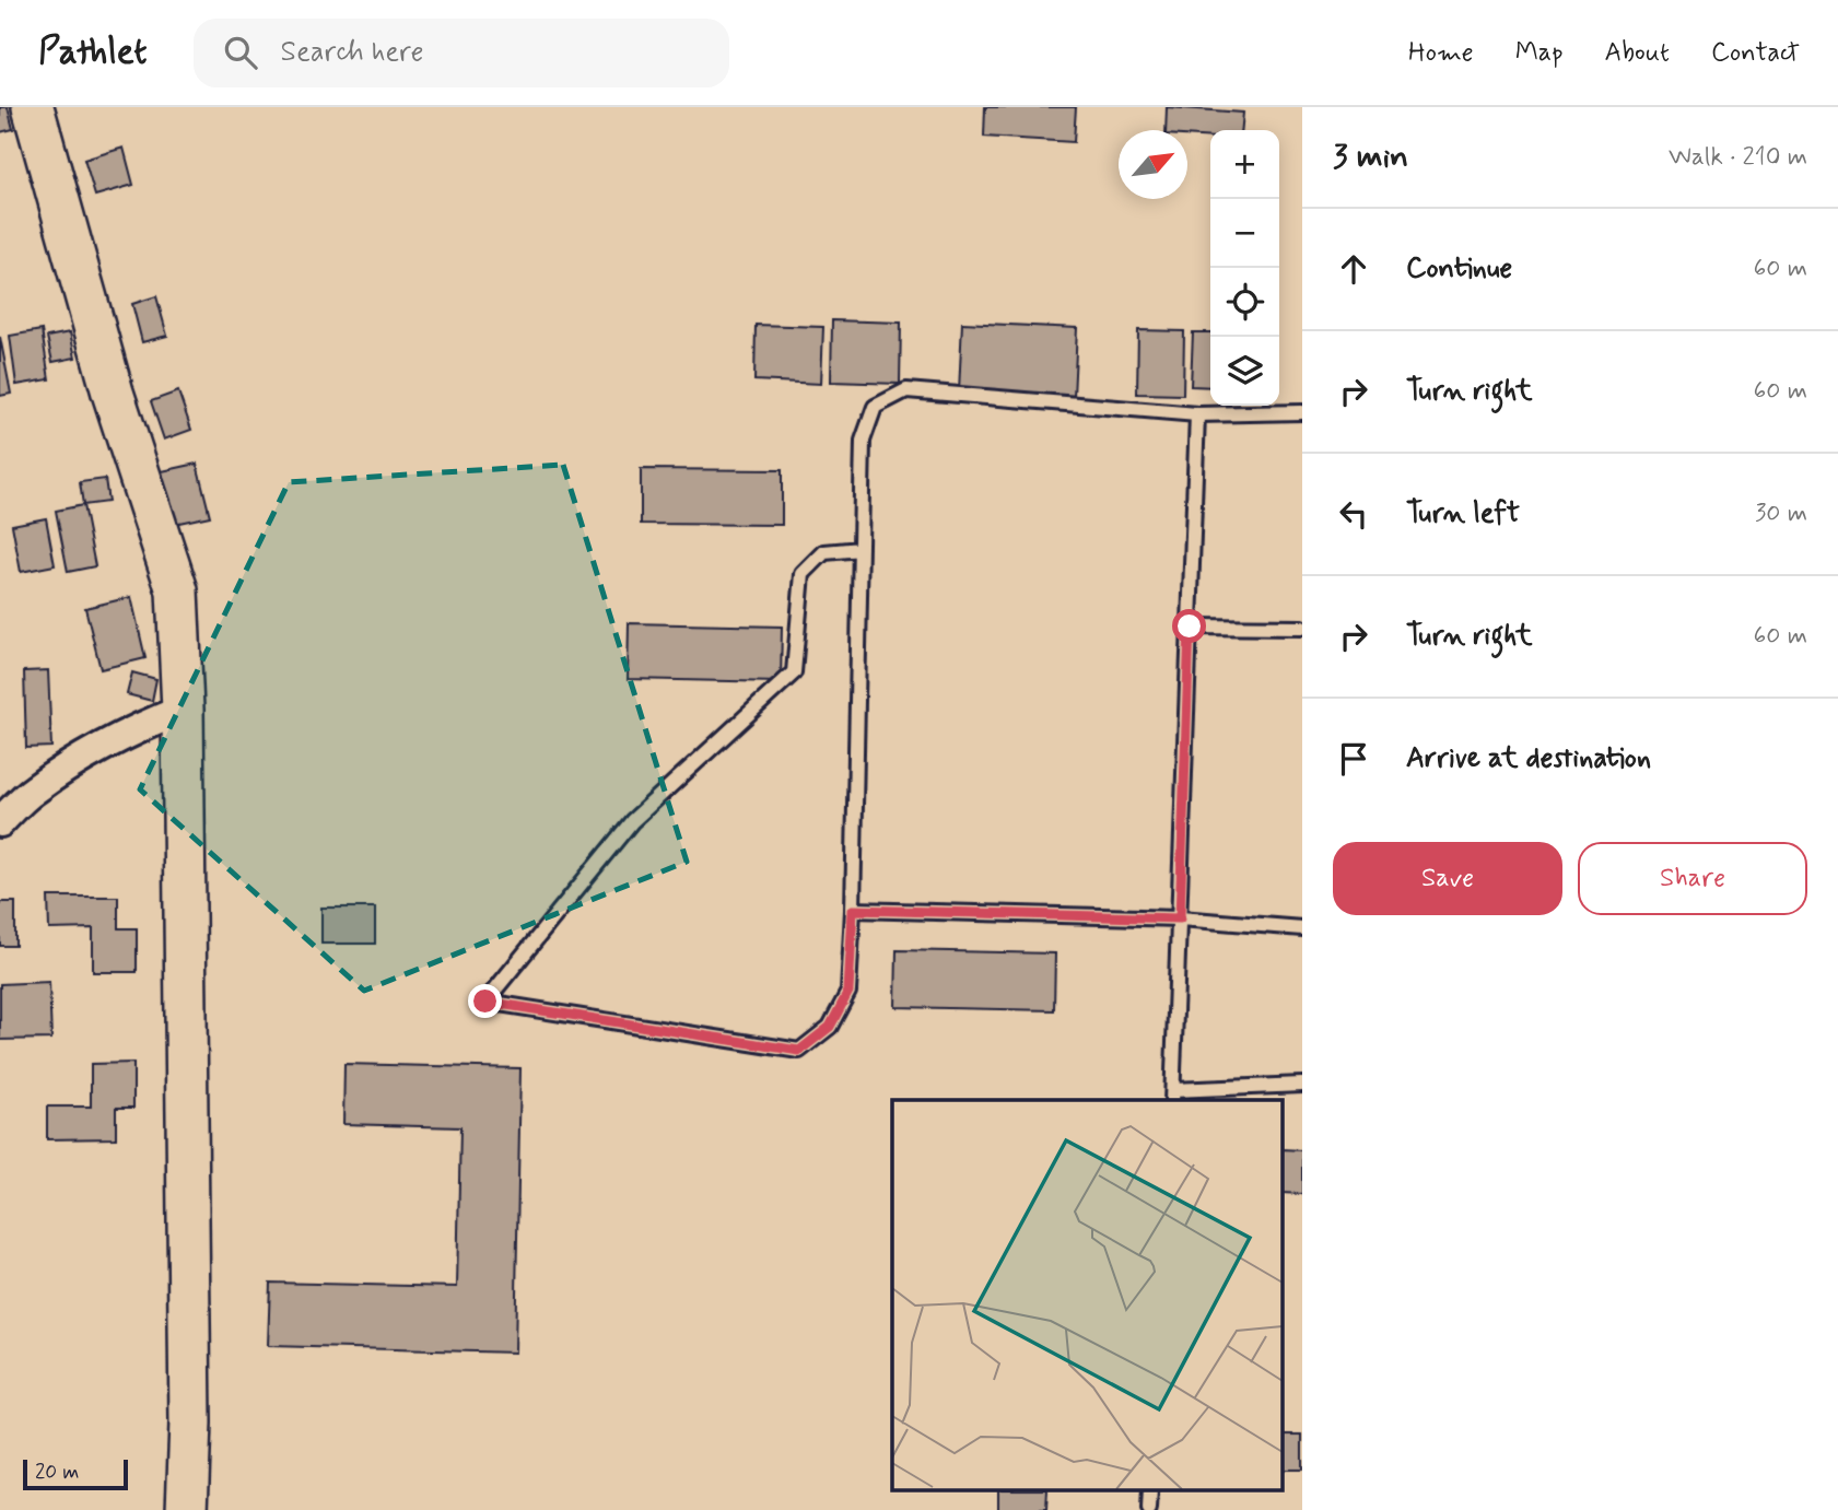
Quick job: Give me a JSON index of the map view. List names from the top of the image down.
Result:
{
  "scale_bar": "20 m",
  "north": "top right",
  "page": {
    "header": "Pathlet",
    "search": "Search here",
    "nav": [
      "Home",
      "Map",
      "About",
      "Contact"
    ],
    "heading": ["3 min", "Walk · 210 m"],
    "map_buttons": ["+", "−"],
    "list": [
      ["Continue", "60 m"],
      ["Turn right", "60 m"],
      ["Turn left", "30 m"],
      ["Turn right", "60 m"],
      "Arrive at destination"
    ],
    "buttons": ["Save", "Share"],
    "scale": "20 m"
  }
}
